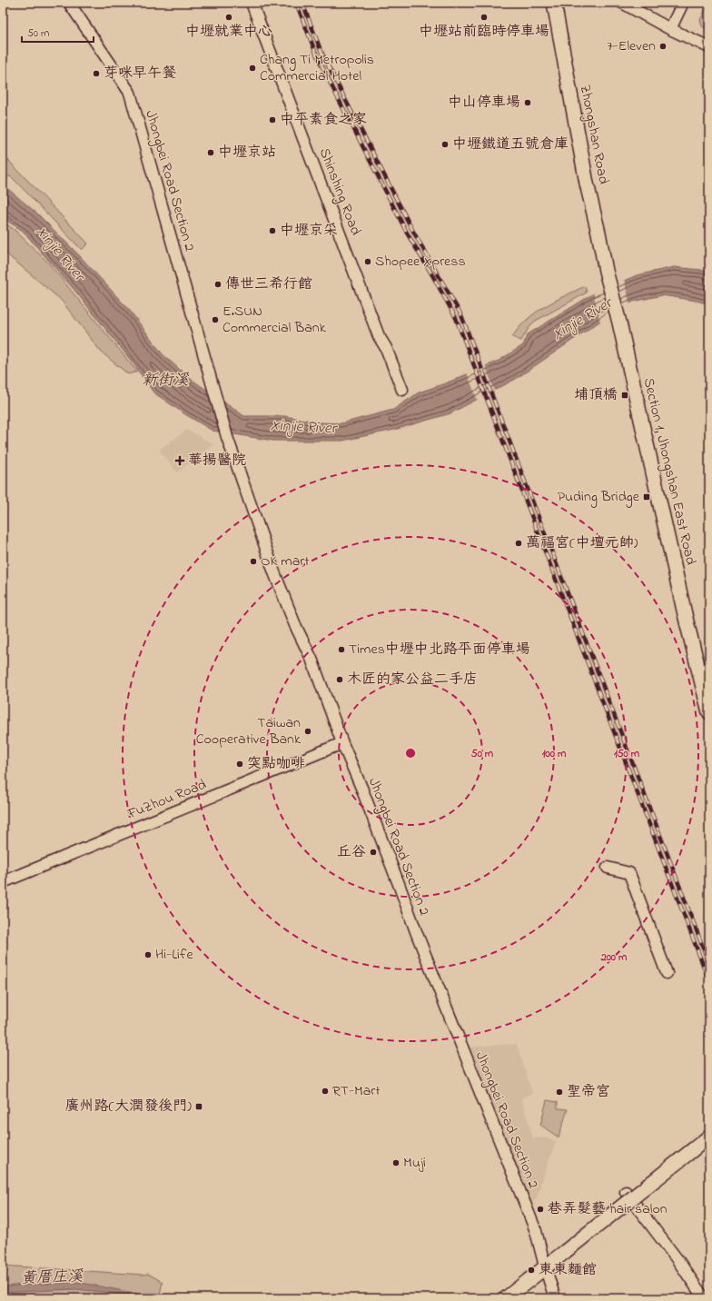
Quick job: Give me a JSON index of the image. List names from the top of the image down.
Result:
{
  "streets": {
    "main road": ["Zhongshan Road", "Section 1, Jhongshan East Road"],
    "street": ["Jhongbei Road Section 2", "Shinshing Road", "FuZhou Road"]
  },
  "crossings": [
    ["Zhongshan Road", "Section 1, Jhongshan East Road"],
    ["Jhongbei Road Section 2", "FuZhou Road"]
  ],
  "water": ["Xinjie River", "新街溪", "黃厝庄溪"],
  "places": {
    "other": [
      "中壢就業中心",
      "中壢站前臨時停車場",
      "7-Eleven",
      "Chang Ti Metropolis Commercial Hotel",
      "芽咪早午餐",
      "中山停車場",
      "中平素食之家",
      "中壢鐵道五號倉庫",
      "中壢京站",
      "中壢京采",
      "Shopee Xpress",
      "傳世三希行館",
      "E.SUN Commercial Bank",
      "萬福宮(中壇元帥)",
      "OK mart",
      "Times中壢中北路平面停車場",
      "木匠的家公益二手店",
      "Taiwan Cooperative Bank",
      "突點咖啡",
      "丘谷",
      "Hi-Life",
      "RT-Mart",
      "聖帝宮",
      "Muji",
      "巷弄髮藝 hair salon",
      "東東麵館"
    ],
    "transit": ["埔頂橋", "Puding Bridge", "廣州路(大潤發後門)"],
    "health": ["華揚醫院"]
  },
  "scale_bar": "50 m",
  "rings": [
    "50 m",
    "100 m",
    "150 m",
    "200 m"
  ]
}
